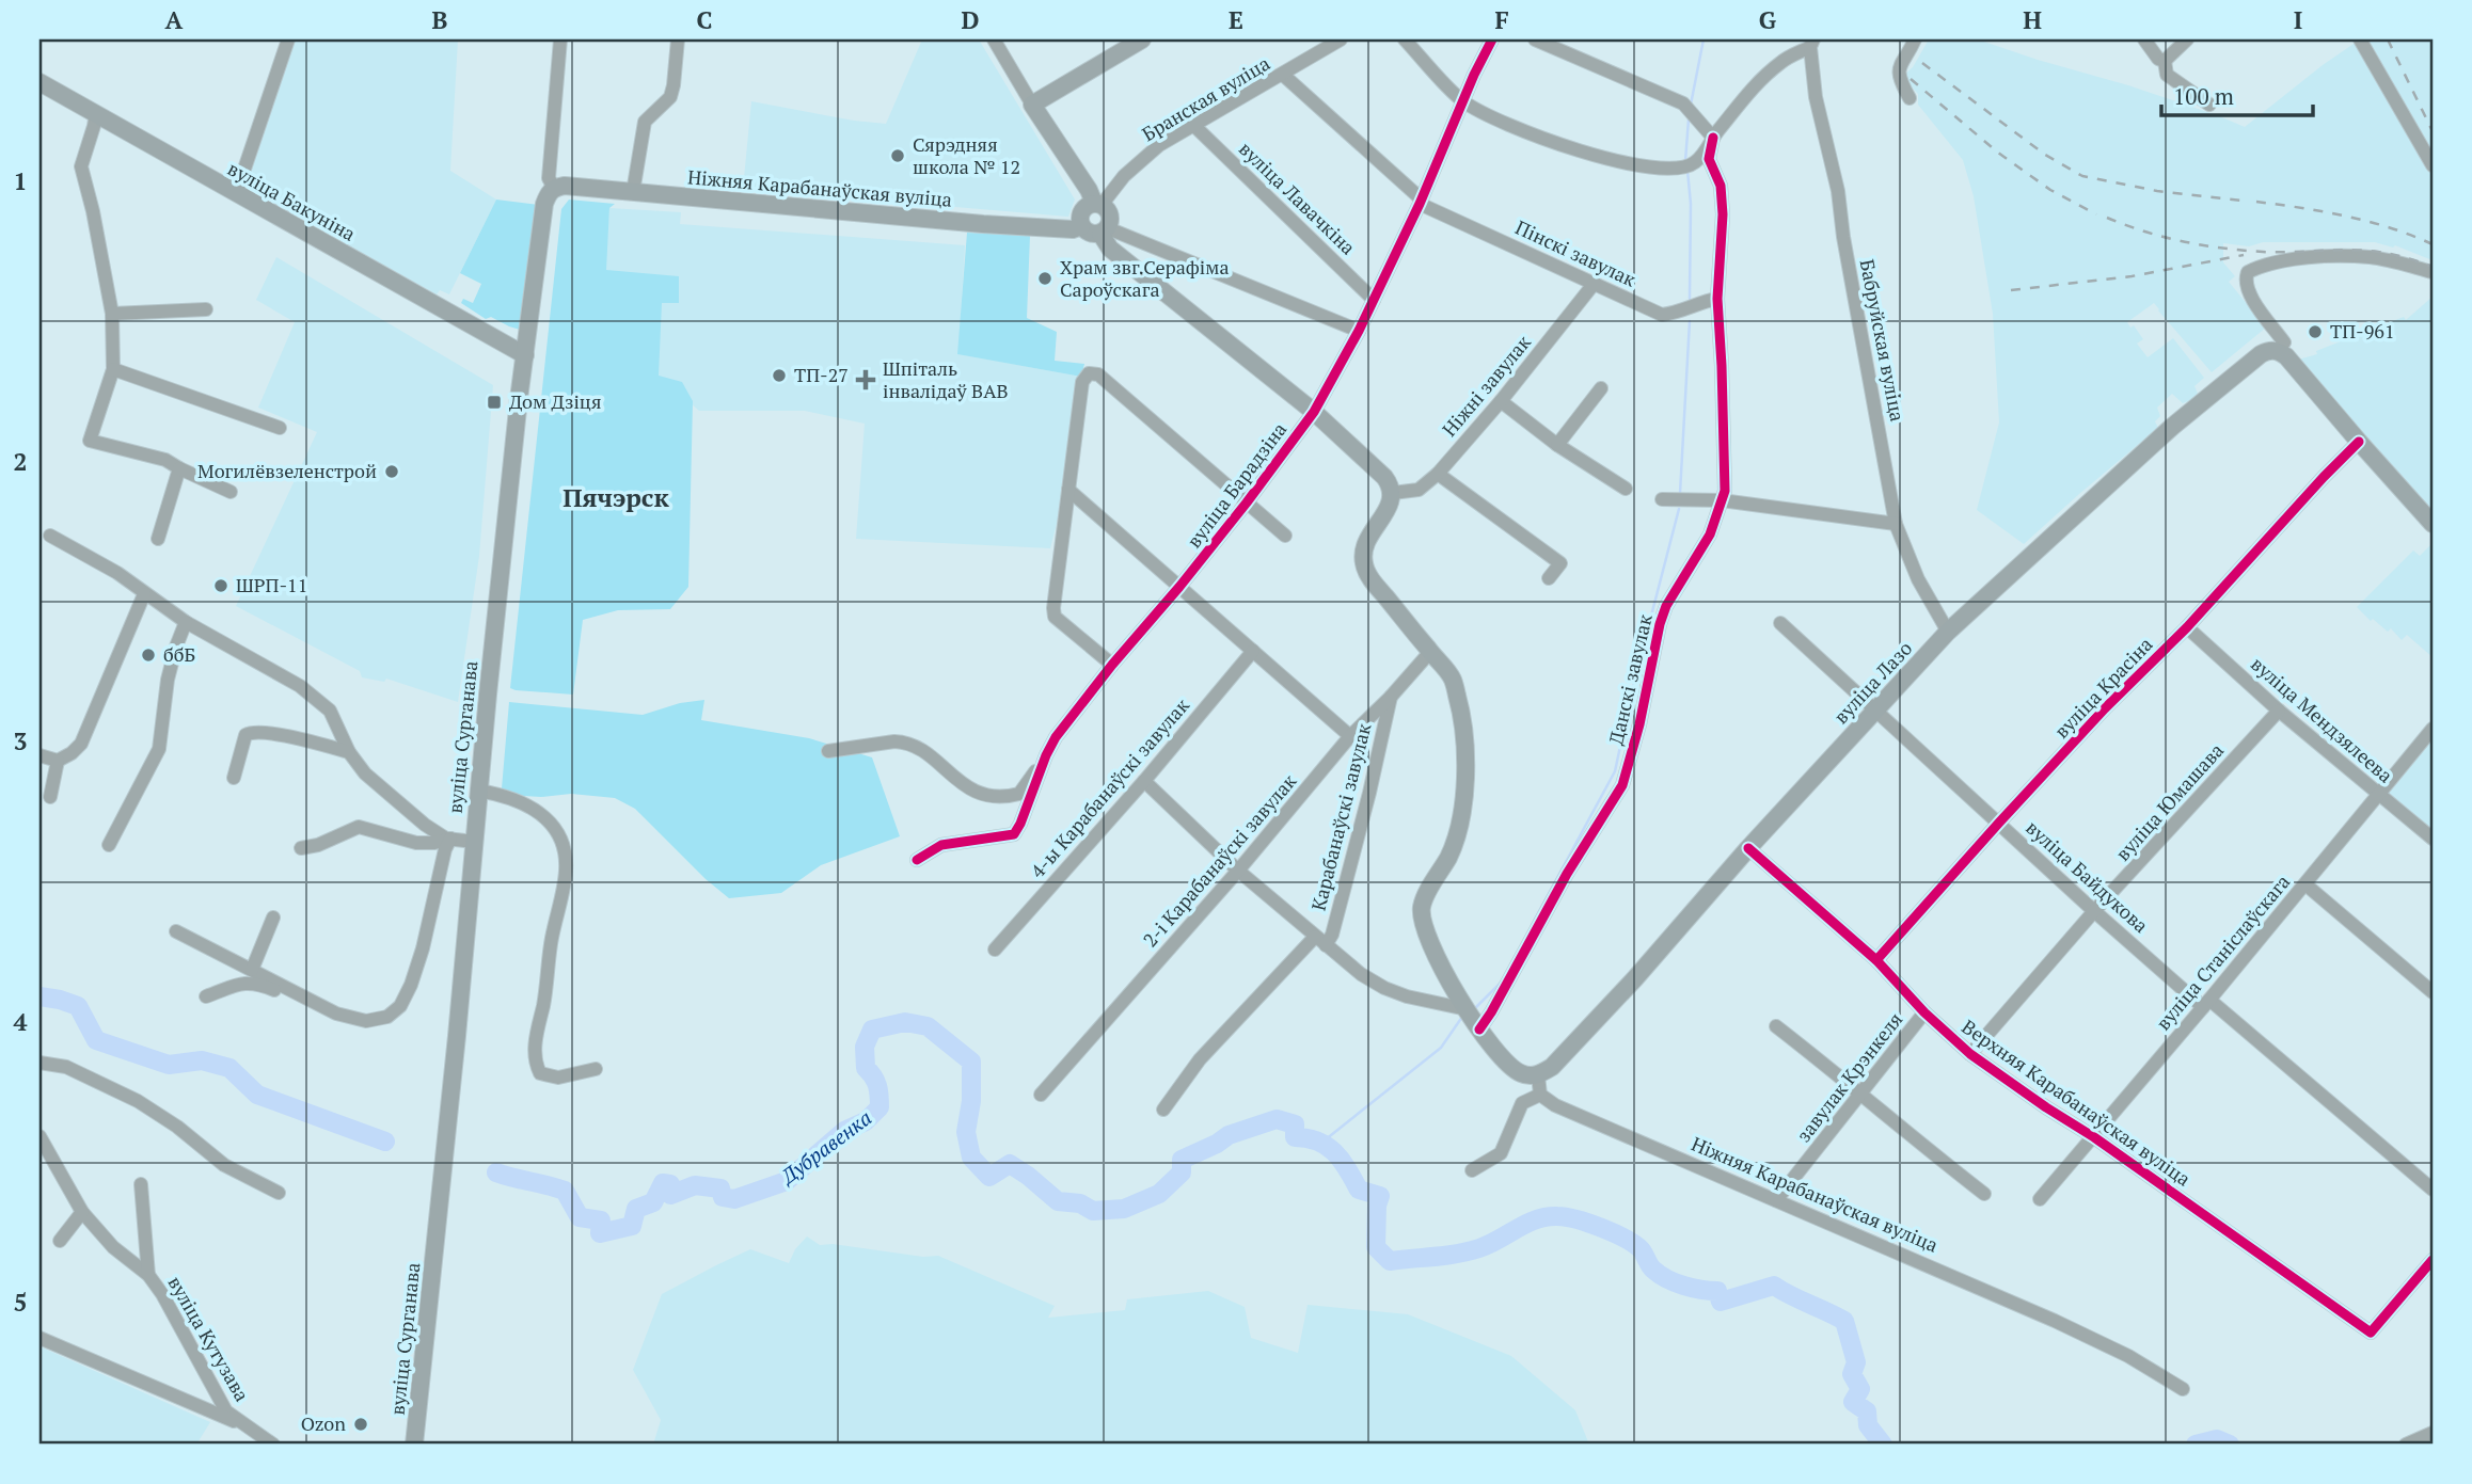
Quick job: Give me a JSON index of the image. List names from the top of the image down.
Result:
{
  "streets": {
    "main road": [
      "Ніжняя Карабанаўская вуліца",
      "вуліца Бакуніна",
      "вуліца Лазо",
      "вуліца Сурганава"
    ],
    "street": [
      "Бранская вуліца",
      "вуліца Лавачкіна",
      "Пінскі завулак",
      "Бабруйская вуліца",
      "Ніжні завулак",
      "вуліца Барадзіна",
      "Данскі завулак",
      "вуліца Красіна",
      "вуліца Мендзялеева",
      "4-ы Карабанаўскі завулак",
      "вуліца Юмашава",
      "Карабанаўскі завулак",
      "2-і Карабанаўскі завулак",
      "вуліца Байдукова",
      "вуліца Станіслаўскага",
      "завулак Крэнкеля",
      "Верхняя Карабанаўская вуліца",
      "вуліца Кутузава"
    ]
  },
  "crossings": [
    ["Бранская вуліца", "Ніжняя Карабанаўская вуліца"],
    ["Бранская вуліца", "вуліца Лавачкіна"],
    ["Бранская вуліца", "Пінскі завулак"],
    ["Ніжняя Карабанаўская вуліца", "вуліца Сурганава"],
    ["Ніжняя Карабанаўская вуліца", "завулак Крэнкеля"],
    ["вуліца Лавачкіна", "вуліца Барадзіна"],
    ["вуліца Бакуніна", "вуліца Сурганава"],
    ["Пінскі завулак", "Ніжні завулак"],
    ["Пінскі завулак", "вуліца Барадзіна"],
    ["Пінскі завулак", "Данскі завулак"],
    ["Бабруйская вуліца", "вуліца Барадзіна"],
    ["Бабруйская вуліца", "Данскі завулак"],
    ["Бабруйская вуліца", "вуліца Лазо"],
    ["вуліца Лазо", "вуліца Байдукова"],
    ["вуліца Лазо", "Верхняя Карабанаўская вуліца"],
    ["вуліца Красіна", "вуліца Мендзялеева"],
    ["вуліца Красіна", "вуліца Байдукова"],
    ["вуліца Красіна", "Верхняя Карабанаўская вуліца"],
    ["вуліца Мендзялеева", "вуліца Юмашава"],
    ["вуліца Мендзялеева", "вуліца Станіслаўскага"],
    ["вуліца Юмашава", "вуліца Байдукова"],
    ["вуліца Юмашава", "Верхняя Карабанаўская вуліца"],
    ["Карабанаўскі завулак", "2-і Карабанаўскі завулак"],
    ["вуліца Байдукова", "вуліца Станіслаўскага"],
    ["вуліца Станіслаўскага", "Верхняя Карабанаўская вуліца"],
    ["завулак Крэнкеля", "Верхняя Карабанаўская вуліца"]
  ],
  "districts": ["Пячэрск"],
  "water": ["Дубравенка"],
  "places": {
    "other": [
      "Сярэдняя школа № 12",
      "Храм звг.Серафіма Сароўскага",
      "ТП-961",
      "ТП-27",
      "Могилёвзеленстрой",
      "ШРП-11",
      "ббБ",
      "Ozon"
    ],
    "health": ["Шпіталь інвалідаў ВАВ"],
    "transit": ["Дом Дзіця"]
  },
  "scale_bar": "100 m",
  "grid": {
    "columns": [
      "A",
      "B",
      "C",
      "D",
      "E",
      "F",
      "G",
      "H",
      "I"
    ],
    "rows": [
      "1",
      "2",
      "3",
      "4",
      "5"
    ]
  }
}
